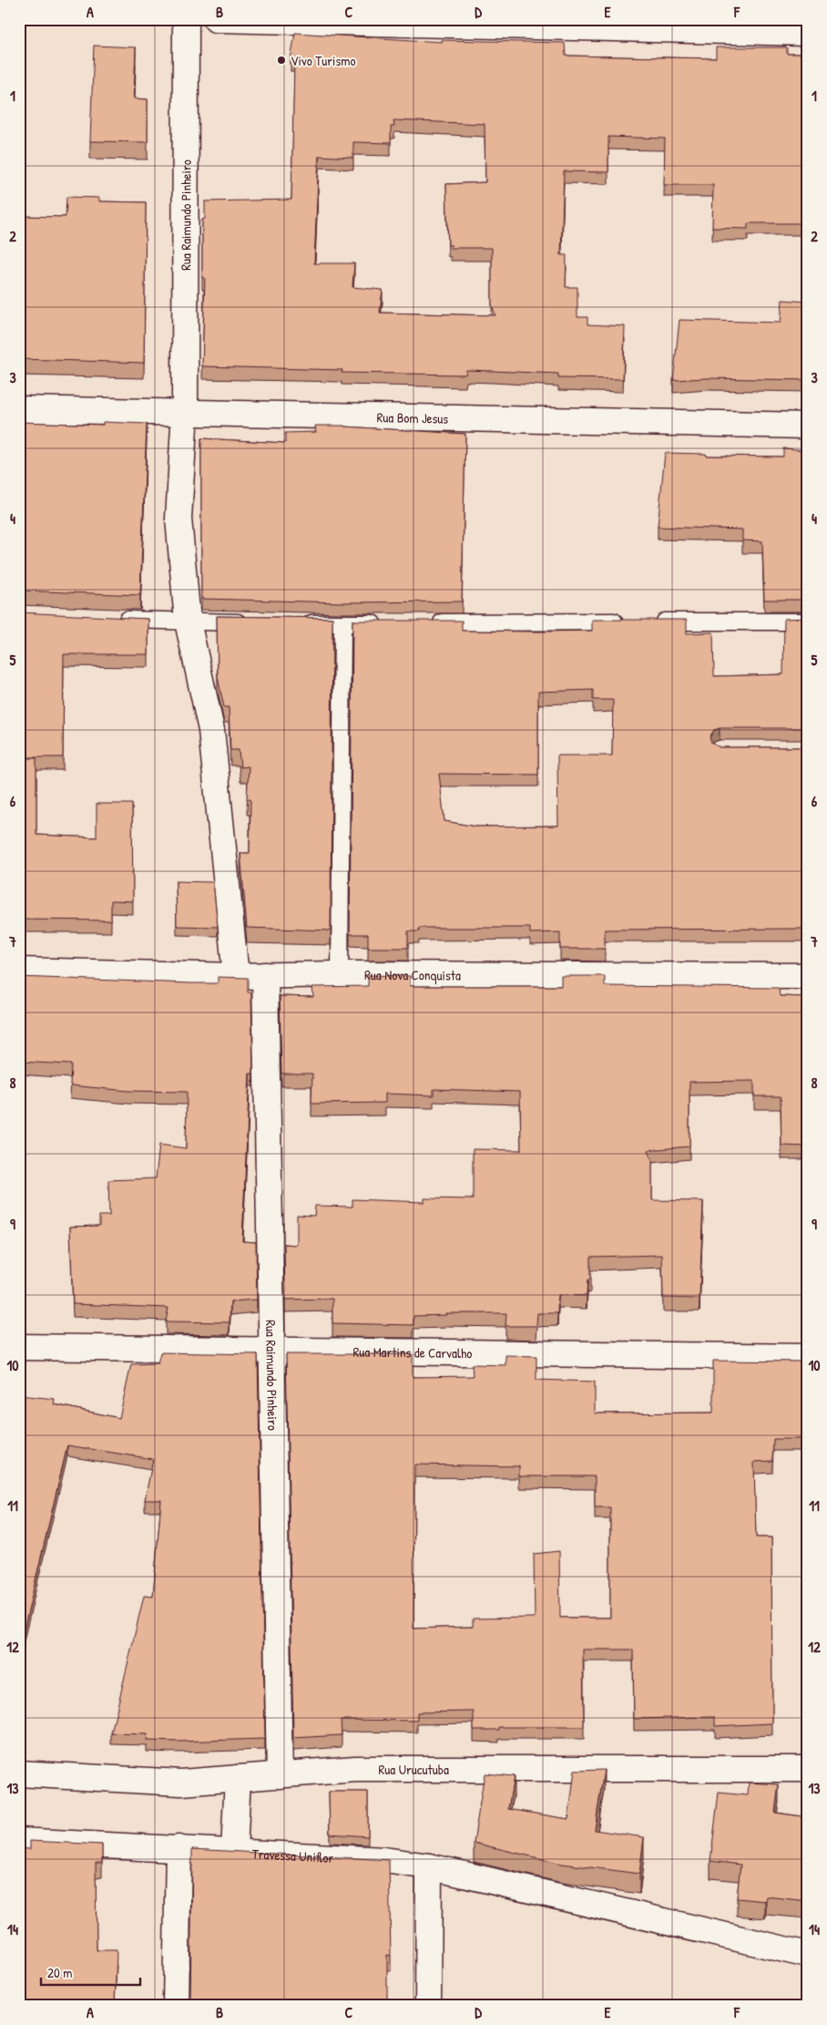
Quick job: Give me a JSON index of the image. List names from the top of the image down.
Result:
{
  "streets": {
    "street": [
      "Rua Raimundo Pinheiro",
      "Rua Bom Jesus",
      "Rua Nova Conquista",
      "Rua Martins de Carvalho",
      "Rua Urucutuba",
      "Travessa Uniflor"
    ]
  },
  "crossings": [
    ["Rua Raimundo Pinheiro", "Rua Bom Jesus"],
    ["Rua Raimundo Pinheiro", "Rua Nova Conquista"],
    ["Rua Raimundo Pinheiro", "Rua Martins de Carvalho"],
    ["Rua Raimundo Pinheiro", "Rua Urucutuba"]
  ],
  "places": ["Vivo Turismo"],
  "scale_bar": "20 m",
  "grid": {
    "columns": [
      "A",
      "B",
      "C",
      "D",
      "E",
      "F"
    ],
    "rows": [
      "1",
      "2",
      "3",
      "4",
      "5",
      "6",
      "7",
      "8",
      "9",
      "10",
      "11",
      "12",
      "13",
      "14"
    ]
  }
}
